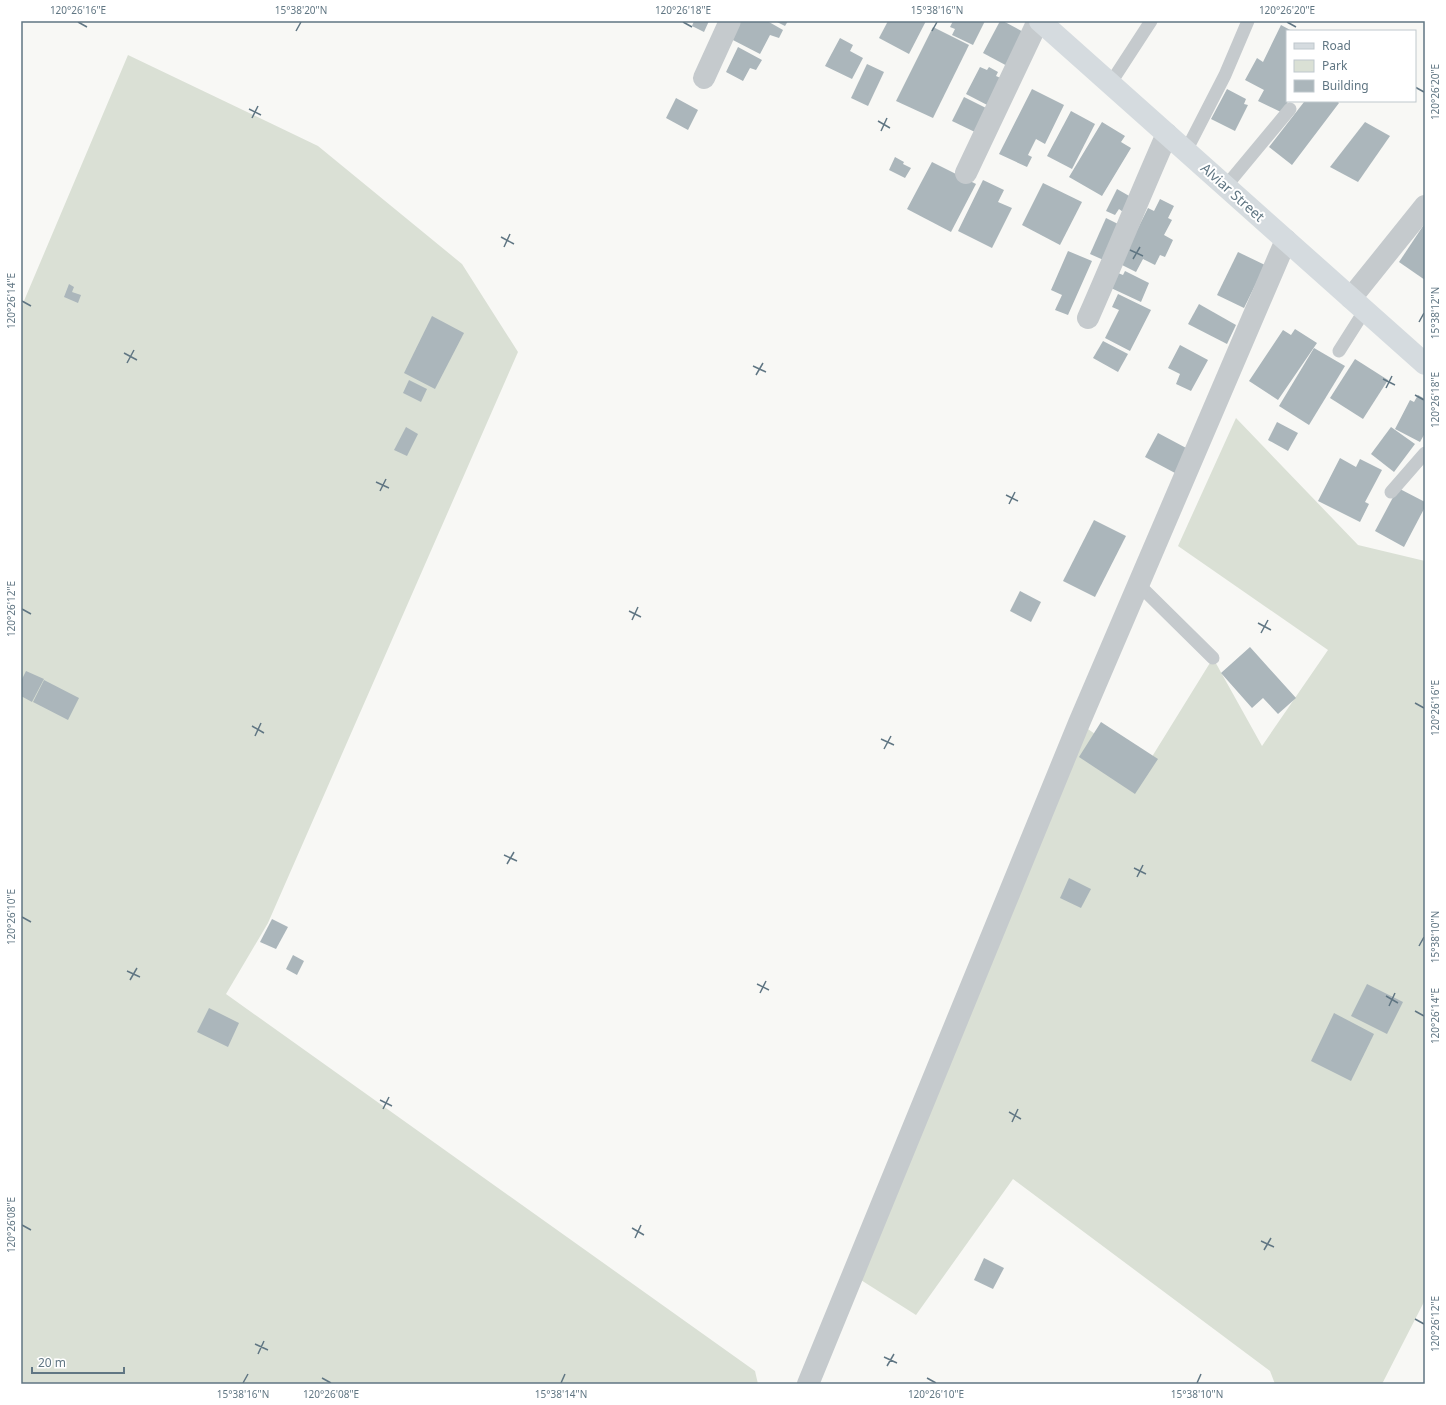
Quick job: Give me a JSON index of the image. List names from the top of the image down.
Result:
{
  "streets": {
    "street": ["Alviar Street"]
  },
  "legend": ["Road", "Park", "Building"],
  "scale_bar": "20 m",
  "coordinates": [
    "120°26'16\"E",
    "15°38'20\"N",
    "120°26'18\"E",
    "15°38'16\"N",
    "120°26'20\"E",
    "120°26'14\"E",
    "15°38'12\"N",
    "120°26'12\"E",
    "120°26'10\"E",
    "15°38'10\"N",
    "120°26'08\"E",
    "15°38'14\"N"
  ]
}
